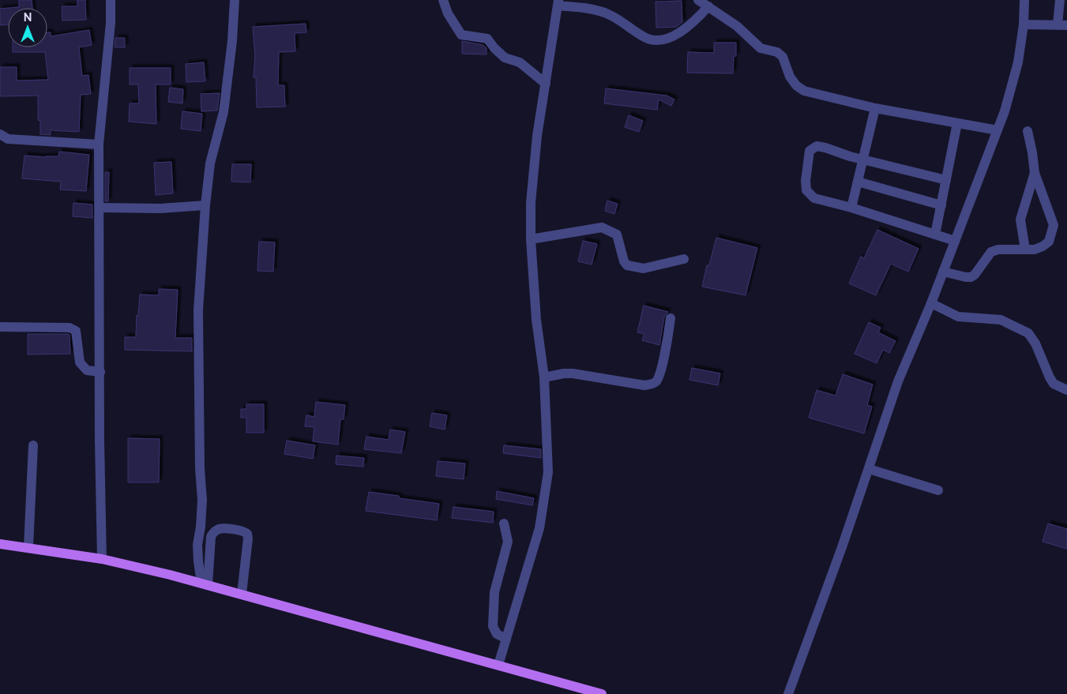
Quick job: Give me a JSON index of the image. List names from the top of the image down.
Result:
{
  "north": "top"
}
